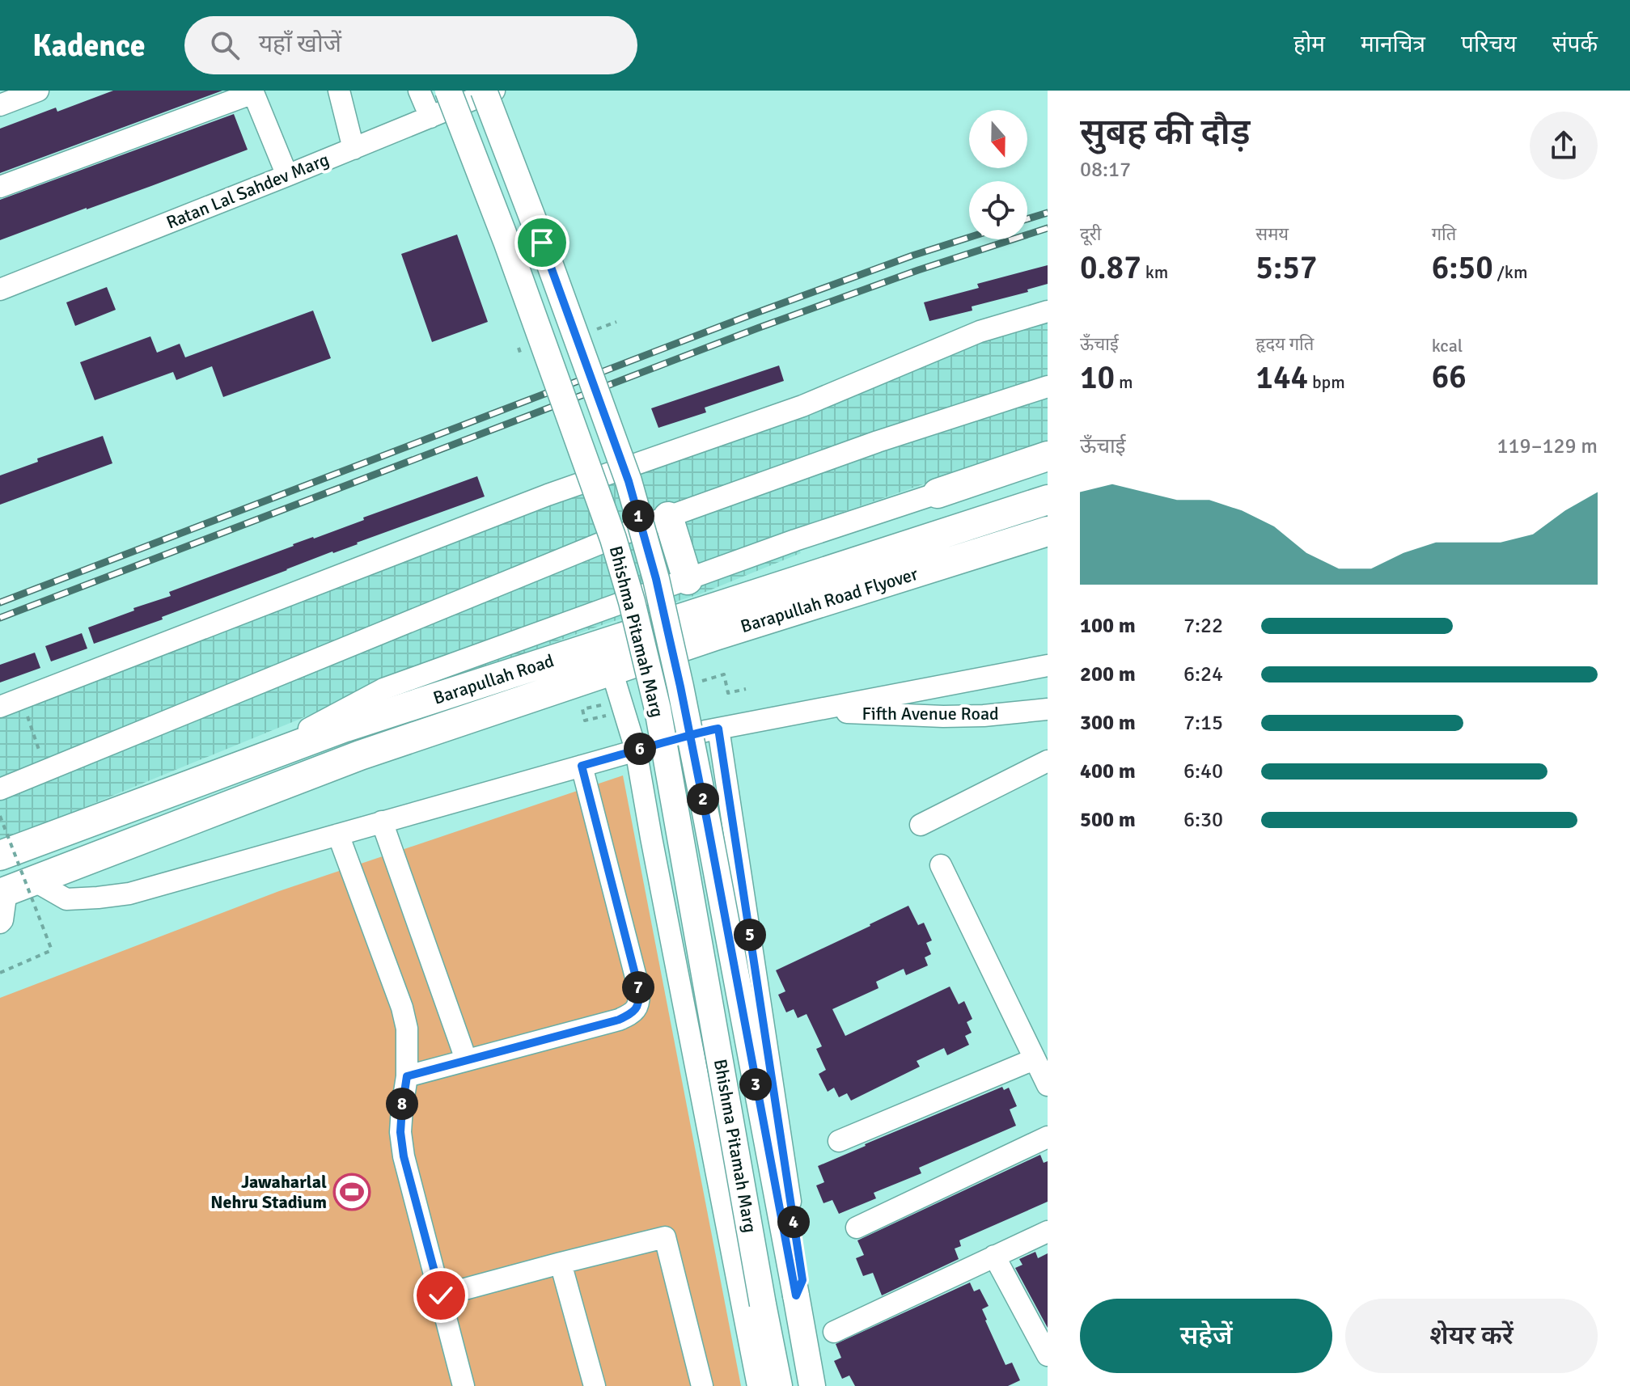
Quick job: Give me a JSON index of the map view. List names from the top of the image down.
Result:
{
  "streets": {
    "highway": ["Barapullah Road Flyover", "Barapullah Road"],
    "main road": ["Bhishma Pitamah Marg"],
    "street": ["Ratan Lal Sahdev Marg", "Fifth Avenue Road"]
  },
  "crossings": [
    ["Barapullah Road Flyover", "Barapullah Road"]
  ],
  "places": {
    "sports": ["Jawaharlal Nehru Stadium"]
  },
  "north": "bottom",
  "page": {
    "header": "Kadence",
    "search": "यहाँ खोजें",
    "nav": [
      "होम",
      "मानचित्र",
      "परिचय",
      "संपर्क"
    ],
    "heading": ["सुबह की दौड़", "08:17"],
    "stats": [
      ["दूरी", "0.87 km"],
      ["समय", "5:57"],
      ["गति", "6:50 /km"],
      ["ऊँचाई", "10 m"],
      ["हृदय गति", "144 bpm"],
      ["kcal", "66"]
    ],
    "chart": ["ऊँचाई", "119–129 m"],
    "pins": [
      "1",
      "6",
      "2",
      "5",
      "7",
      "3",
      "8",
      "4"
    ],
    "list": [
      {
        "name": "100 m",
        "note": "7:22"
      },
      {
        "name": "200 m",
        "note": "6:24"
      },
      {
        "name": "300 m",
        "note": "7:15"
      },
      {
        "name": "400 m",
        "note": "6:40"
      },
      {
        "name": "500 m",
        "note": "6:30"
      }
    ],
    "buttons": ["सहेजें", "शेयर करें"]
  }
}
